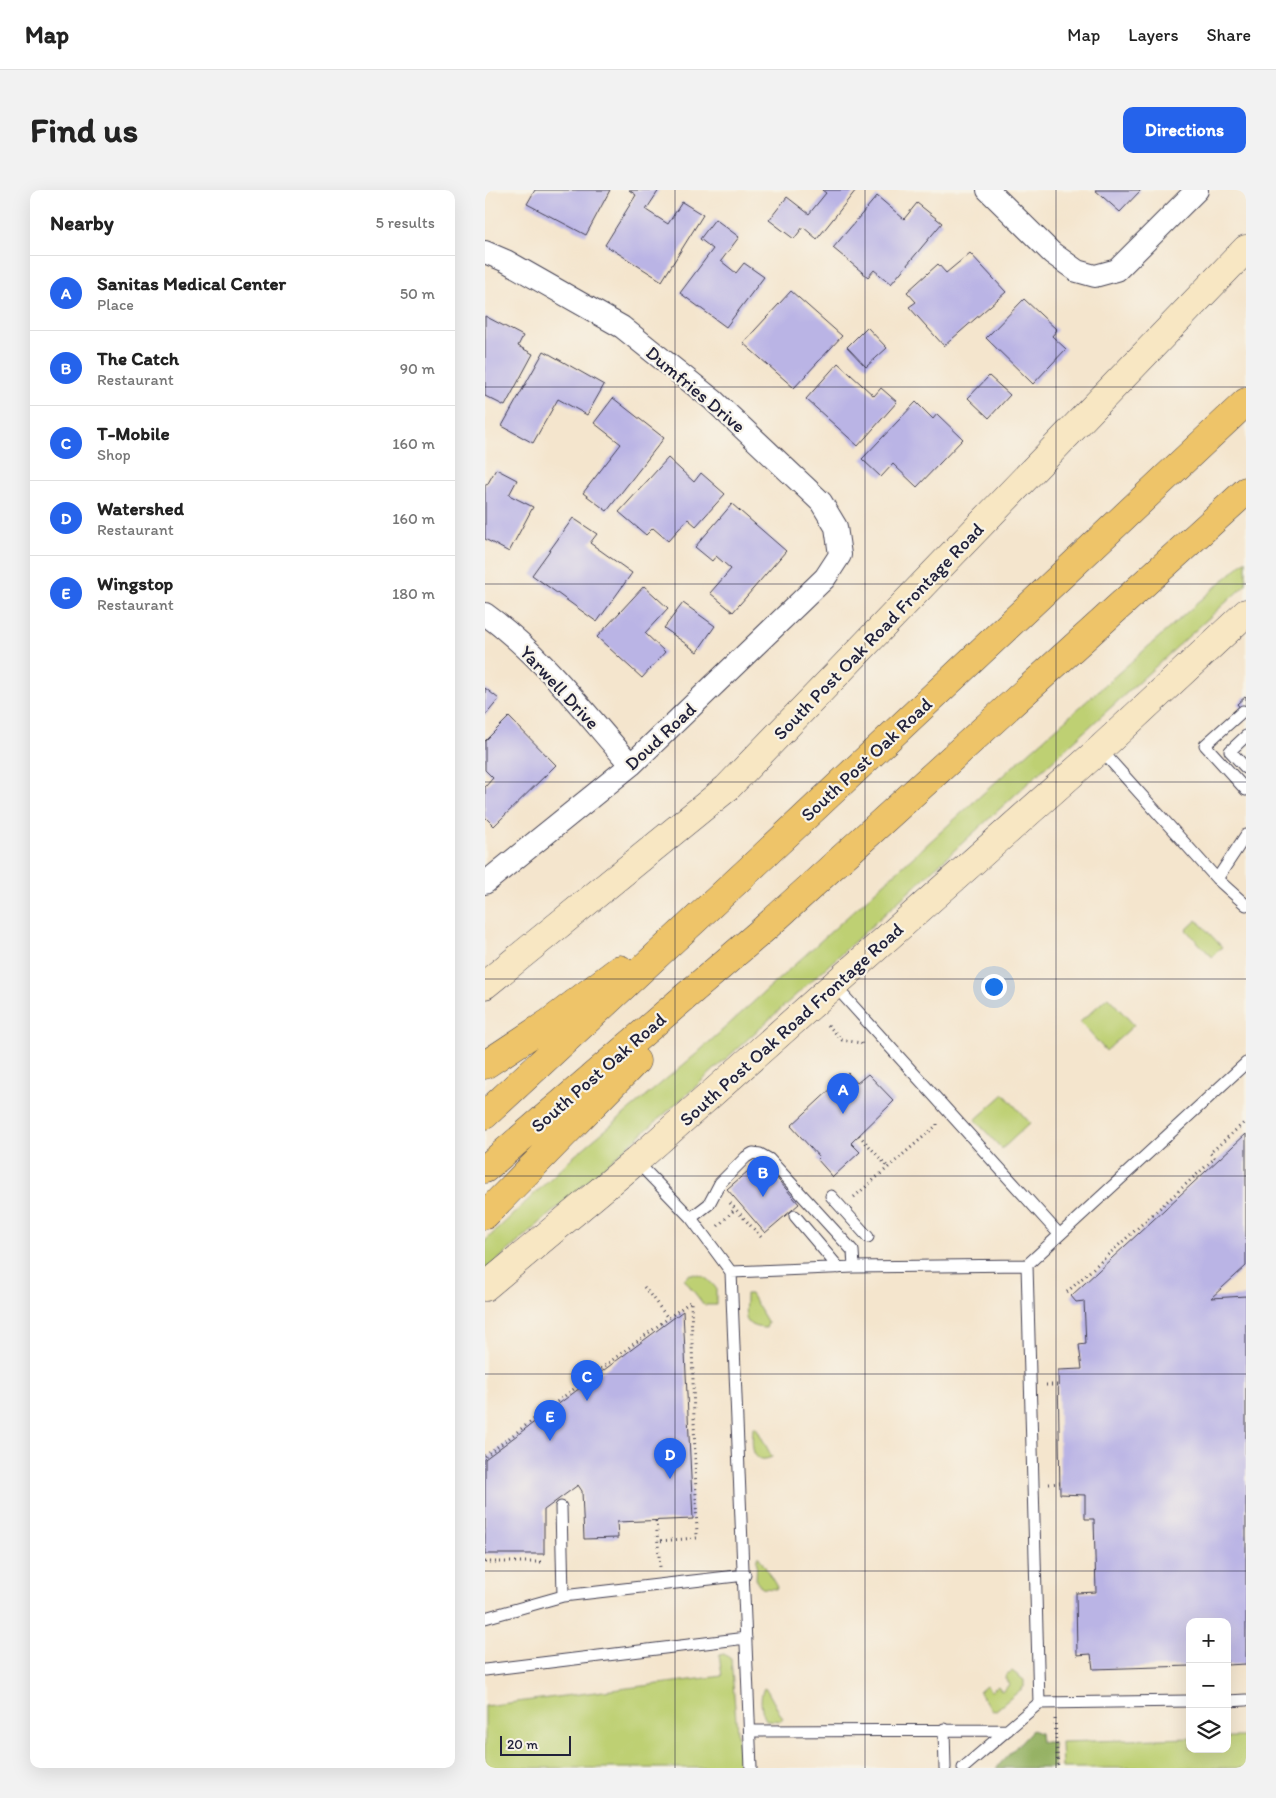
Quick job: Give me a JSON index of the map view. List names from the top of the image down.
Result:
{
  "streets": {
    "highway": ["South Post Oak Road"],
    "main road": ["South Post Oak Road Frontage Road"],
    "street": ["Dumfries Drive", "Yarwell Drive", "Doud Road"]
  },
  "crossings": [
    ["Dumfries Drive", "Doud Road"],
    ["Yarwell Drive", "Doud Road"]
  ],
  "scale_bar": "20 m",
  "page": {
    "header": "Map",
    "nav": ["Map", "Layers", "Share"],
    "buttons": "Directions",
    "title": "Find us",
    "heading": ["Nearby", "5 results"],
    "list": [
      {
        "mark": "A",
        "name": "Sanitas Medical Center",
        "note": "Place",
        "value": "50 m"
      },
      {
        "mark": "B",
        "name": "The Catch",
        "note": "Restaurant",
        "value": "90 m"
      },
      {
        "mark": "C",
        "name": "T-Mobile",
        "note": "Shop",
        "value": "160 m"
      },
      {
        "mark": "D",
        "name": "Watershed",
        "note": "Restaurant",
        "value": "160 m"
      },
      {
        "mark": "E",
        "name": "Wingstop",
        "note": "Restaurant",
        "value": "180 m"
      }
    ],
    "pins": [
      "A",
      "B",
      "C",
      "E",
      "D"
    ],
    "map_buttons": ["+", "−"],
    "scale": "20 m"
  }
}
